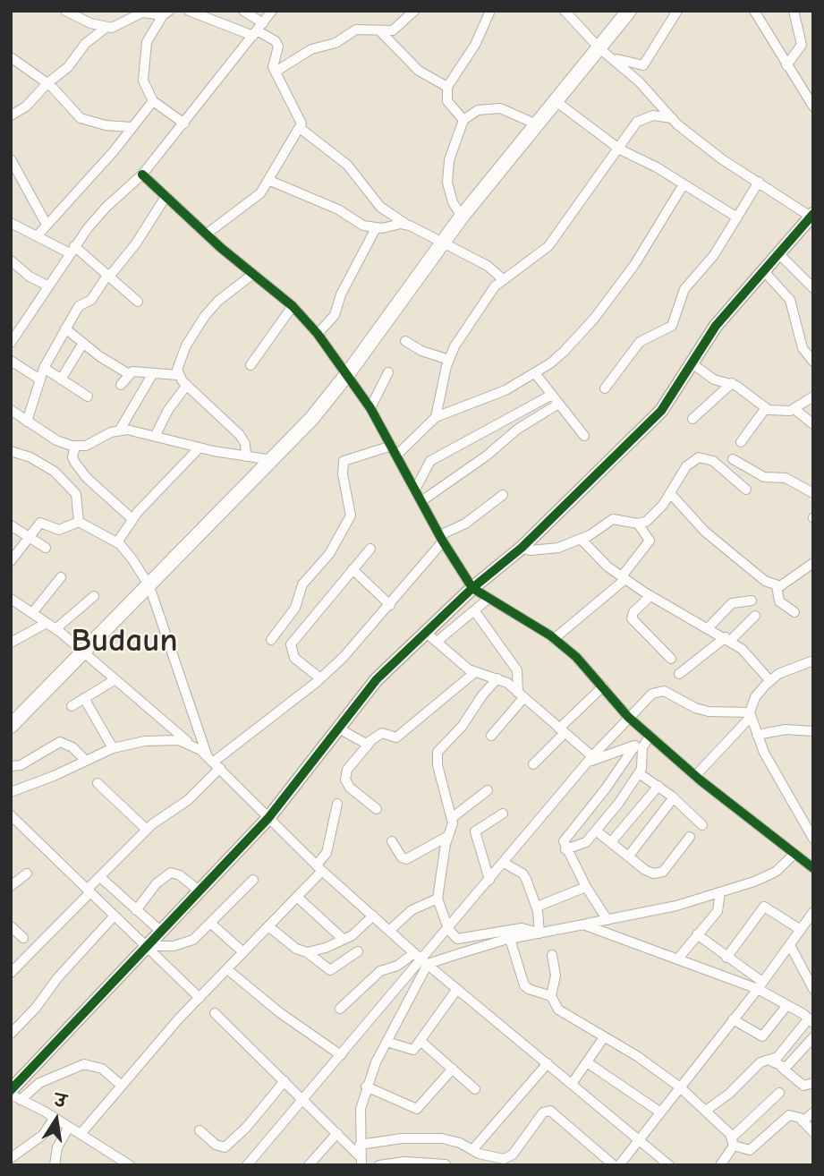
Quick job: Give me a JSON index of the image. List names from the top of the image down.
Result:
{
  "districts": ["Budaun"],
  "north": "top"
}
